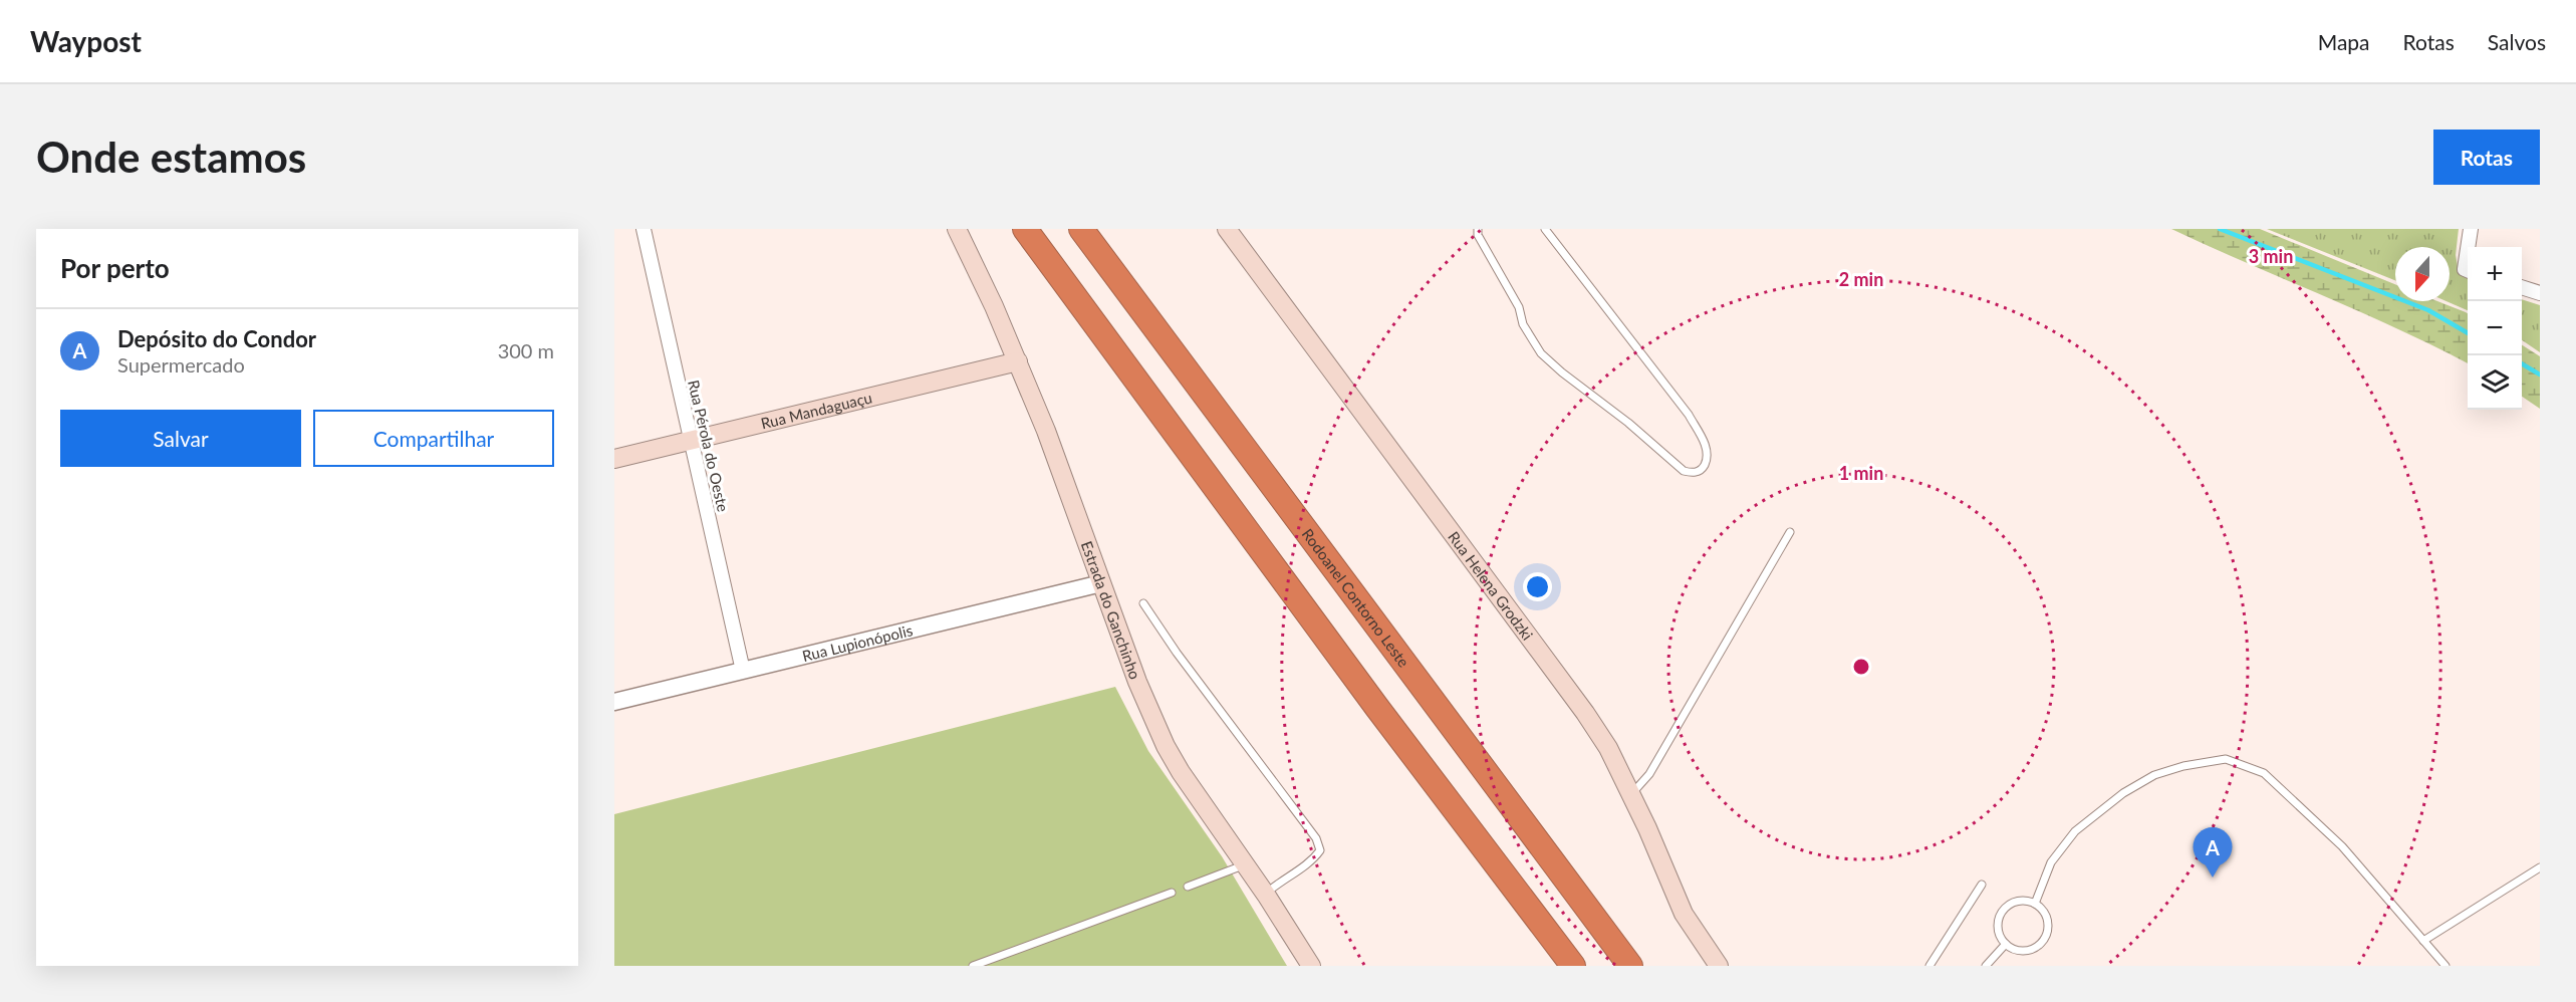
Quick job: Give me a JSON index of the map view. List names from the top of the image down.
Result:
{
  "streets": {
    "highway": ["Rodoanel Contorno Leste"],
    "main road": ["Rua Mandaguaçu", "Rua Helena Grodzki", "Estrada do Ganchinho"],
    "street": ["Rua Pérola do Oeste", "Rua Lupionópolis"]
  },
  "crossings": [
    ["Rua Mandaguaçu", "Rua Pérola do Oeste"],
    ["Rua Mandaguaçu", "Estrada do Ganchinho"],
    ["Rua Pérola do Oeste", "Rua Lupionópolis"],
    ["Estrada do Ganchinho", "Rua Lupionópolis"]
  ],
  "north": "bottom",
  "page": {
    "header": "Waypost",
    "nav": ["Mapa", "Rotas", "Salvos"],
    "buttons": [
      "Rotas",
      ["Salvar", "Compartilhar"]
    ],
    "title": "Onde estamos",
    "heading": "Por perto",
    "map_buttons": ["+", "−"],
    "list": [
      {
        "mark": "A",
        "name": "Depósito do Condor",
        "note": "Supermercado",
        "value": "300 m"
      }
    ],
    "pins": "A"
  },
  "rings": ["3 min", "2 min", "1 min"]
}
